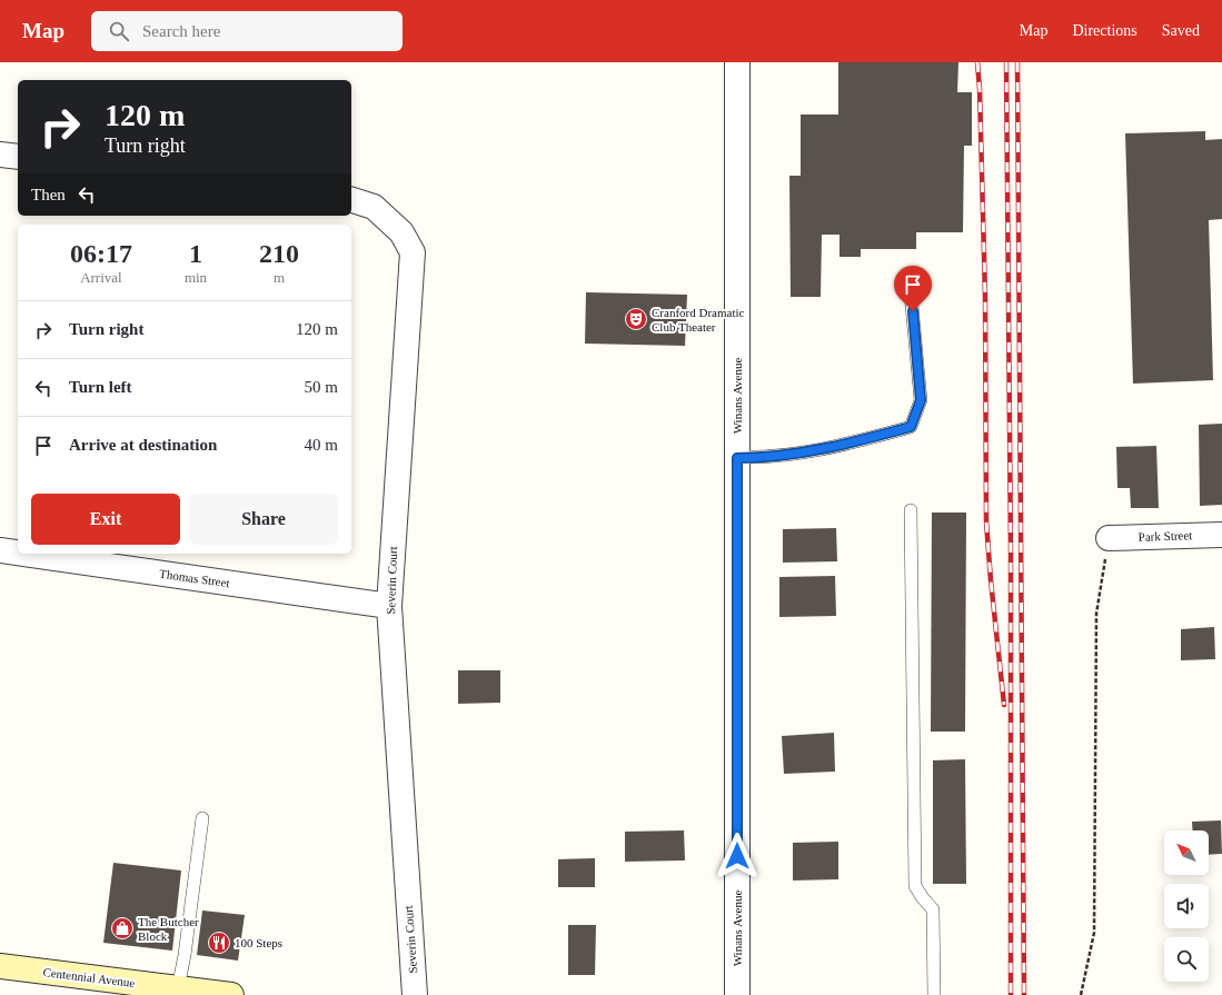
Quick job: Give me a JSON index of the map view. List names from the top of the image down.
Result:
{
  "streets": {
    "street": [
      "Winans Avenue",
      "Park Street",
      "Thomas Street",
      "Severin Court",
      "Centennial Avenue"
    ]
  },
  "crossings": [
    ["Thomas Street", "Severin Court"]
  ],
  "places": {
    "theatre": ["Cranford Dramatic Club Theater"],
    "shop": ["The Butcher Block"],
    "restaurant": ["100 Steps"]
  },
  "north": "top left",
  "page": {
    "header": "Map",
    "search": "Search here",
    "nav": ["Map", "Directions", "Saved"],
    "turn": ["120 m", "Turn right"],
    "then": "Then",
    "eta": [
      "06:17",
      "Arrival",
      "1",
      "min",
      "210",
      "m"
    ],
    "list": [
      {
        "name": "Turn right",
        "value": "120 m"
      },
      {
        "name": "Turn left",
        "value": "50 m"
      },
      {
        "name": "Arrive at destination",
        "value": "40 m"
      }
    ],
    "buttons": ["Exit", "Share"]
  }
}
